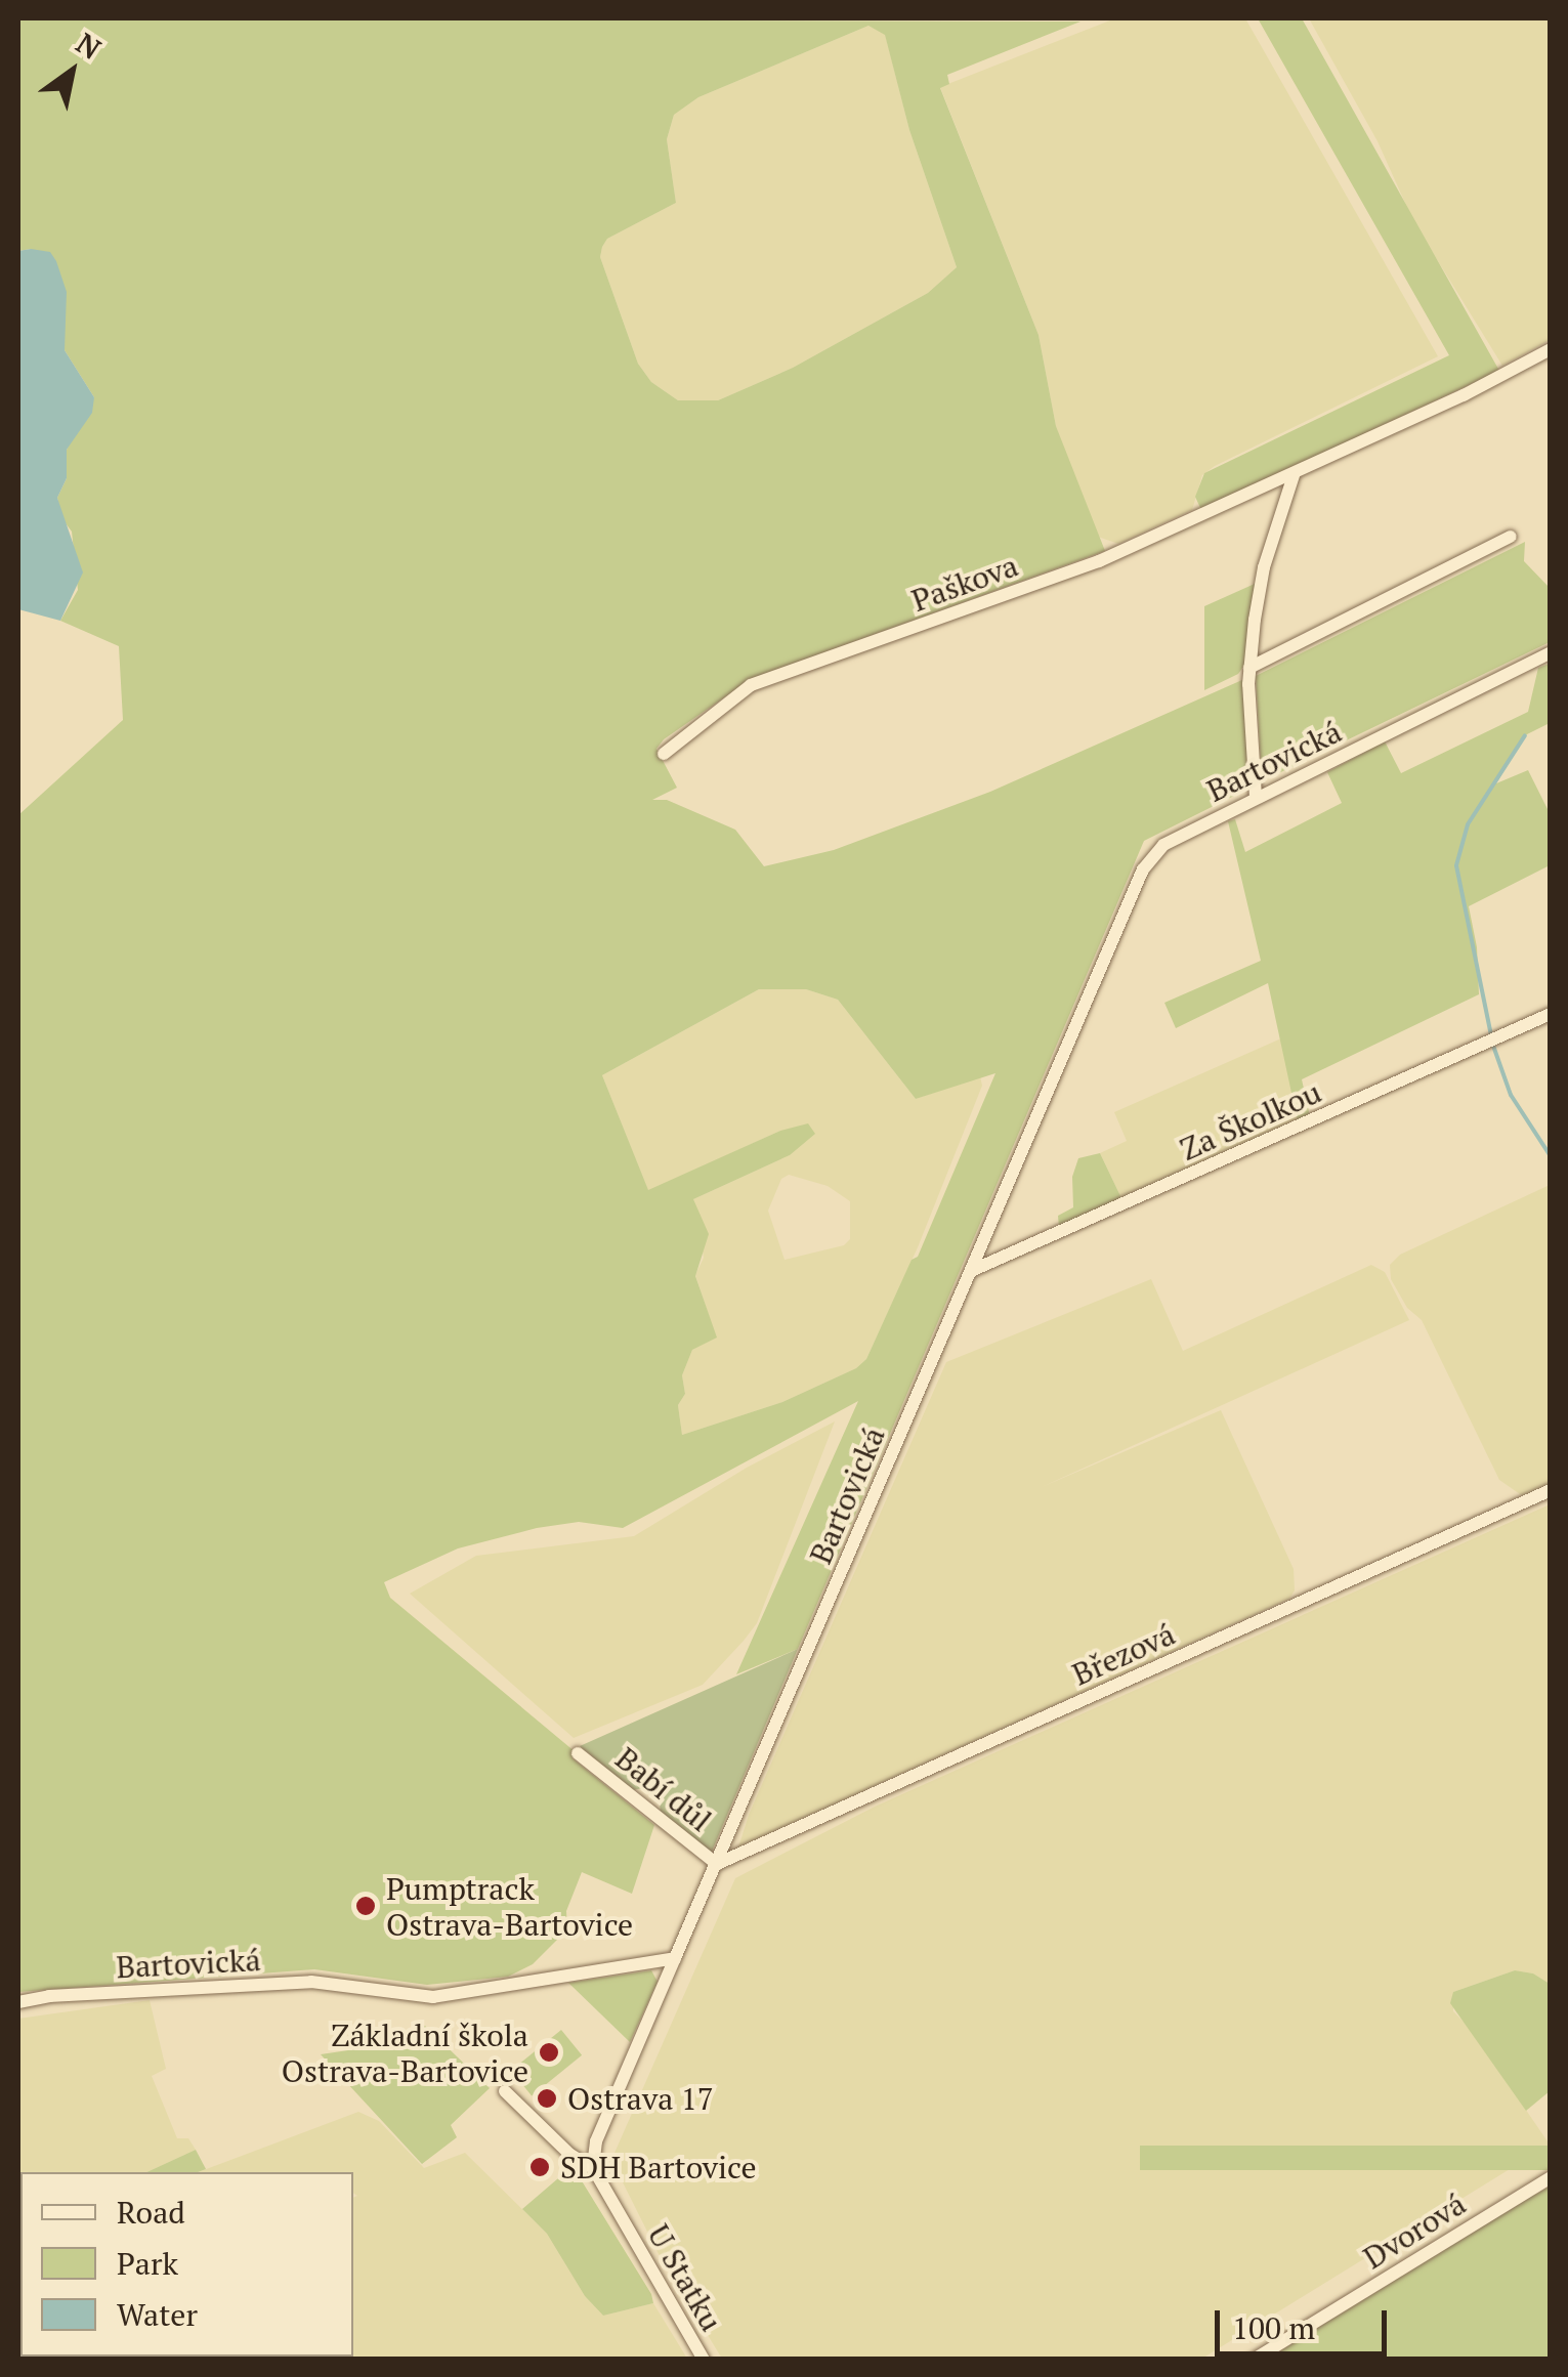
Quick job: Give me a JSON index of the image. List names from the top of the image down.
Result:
{
  "streets": {
    "street": [
      "Paškova",
      "Bartovická",
      "Za Školkou",
      "Březová",
      "Babí důl",
      "Dvorová",
      "U Statku"
    ]
  },
  "crossings": [
    ["Bartovická", "Za Školkou"],
    ["Bartovická", "Březová"],
    ["Bartovická", "Babí důl"],
    ["Březová", "Babí důl"]
  ],
  "places": [
    "Pumptrack Ostrava-Bartovice",
    "Základní škola Ostrava-Bartovice",
    "Ostrava 17",
    "SDH Bartovice"
  ],
  "legend": ["Road", "Park", "Water"],
  "scale_bar": "100 m",
  "north": "top right"
}
